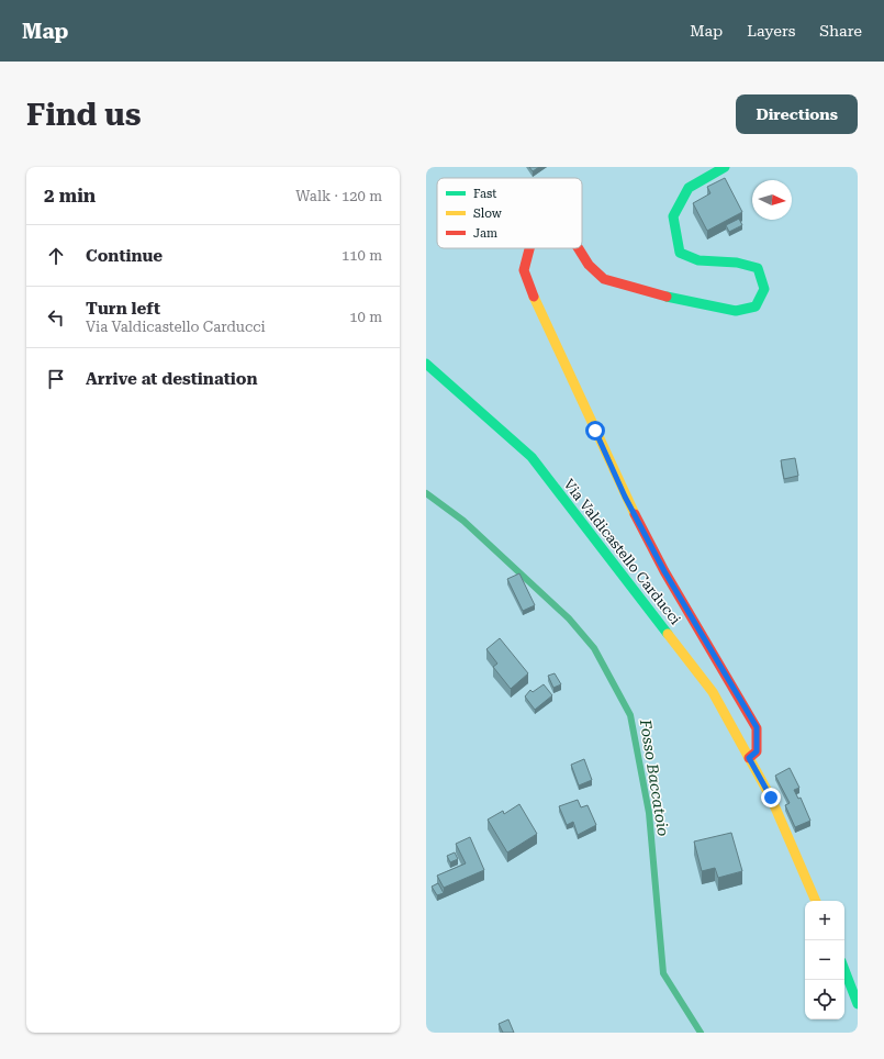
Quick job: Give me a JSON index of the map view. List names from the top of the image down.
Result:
{
  "streets": {
    "street": ["Via Valdicastello Carducci"]
  },
  "water": ["Fosso Baccatoio"],
  "legend": ["Fast", "Slow", "Jam"],
  "north": "right",
  "page": {
    "header": "Map",
    "nav": ["Map", "Layers", "Share"],
    "buttons": "Directions",
    "title": "Find us",
    "heading": ["2 min", "Walk · 120 m"],
    "list": [
      ["Continue", "110 m"],
      ["Turn left", "Via Valdicastello Carducci", "10 m"],
      "Arrive at destination"
    ],
    "map_buttons": ["+", "−"]
  }
}
